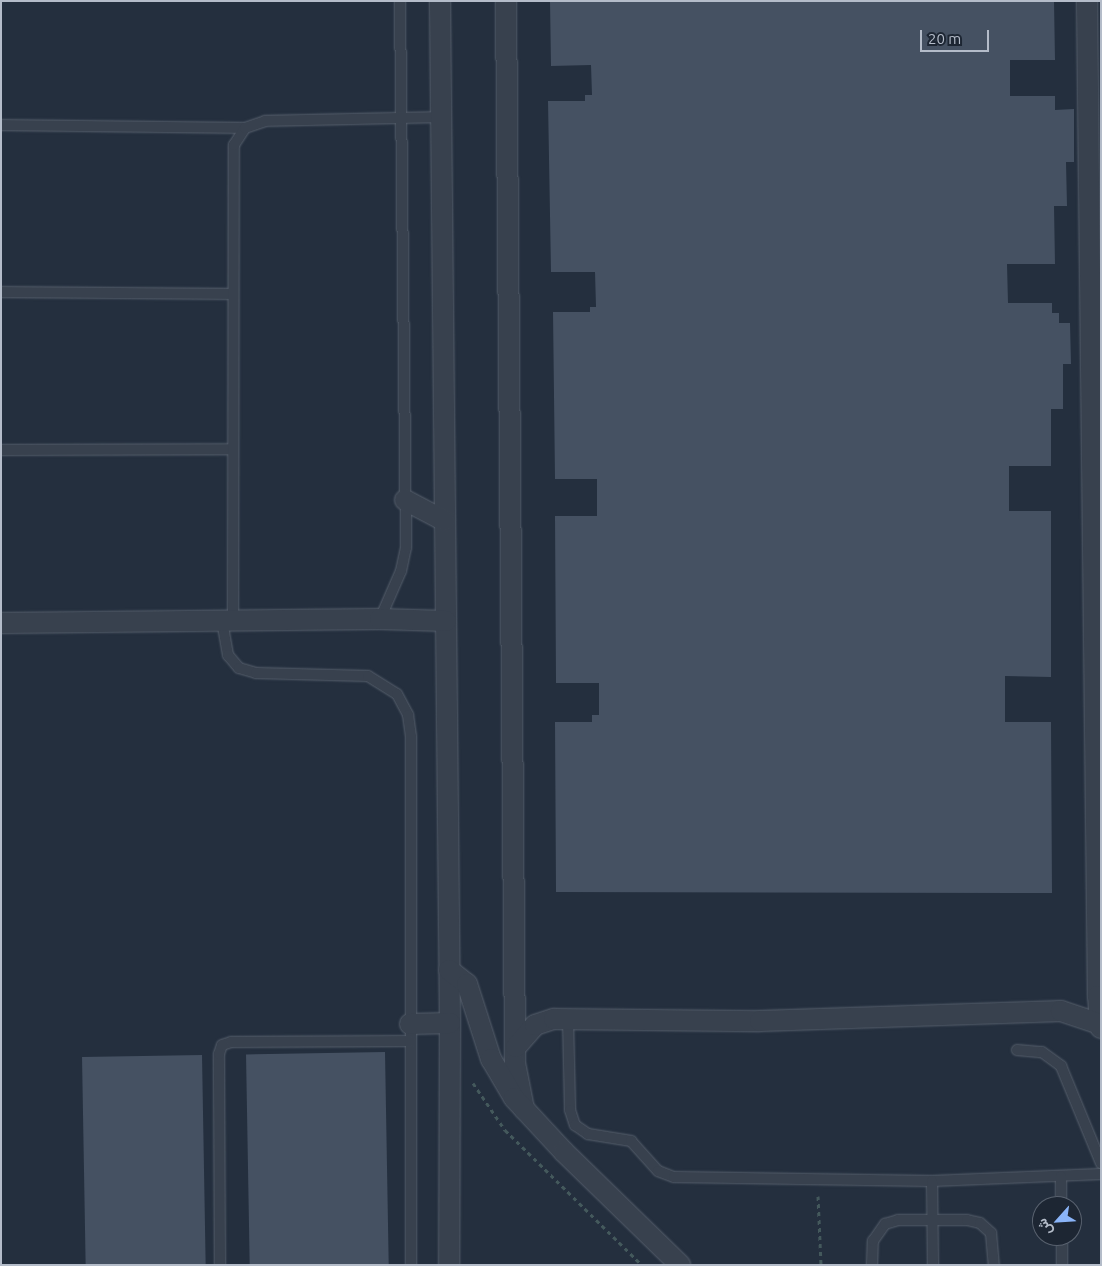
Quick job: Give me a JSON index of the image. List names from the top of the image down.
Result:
{
  "scale_bar": "20 m",
  "north": "bottom left"
}
